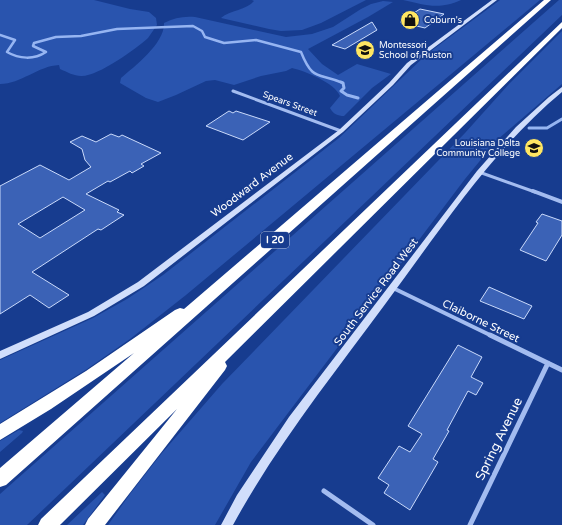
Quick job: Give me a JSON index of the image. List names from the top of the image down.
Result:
{
  "streets": {
    "highway": ["I 20"],
    "main road": ["Woodward Avenue", "South Service Road West"],
    "street": ["Spears Street", "Claiborne Street", "Spring Avenue"]
  },
  "crossings": [
    ["Spears Street", "Woodward Avenue"],
    ["South Service Road West", "Claiborne Street"],
    ["Claiborne Street", "Spring Avenue"]
  ],
  "places": {
    "shop": ["Coburn's"],
    "school or university": ["Montessori School of Ruston", "Louisiana Delta Community College"]
  }
}
